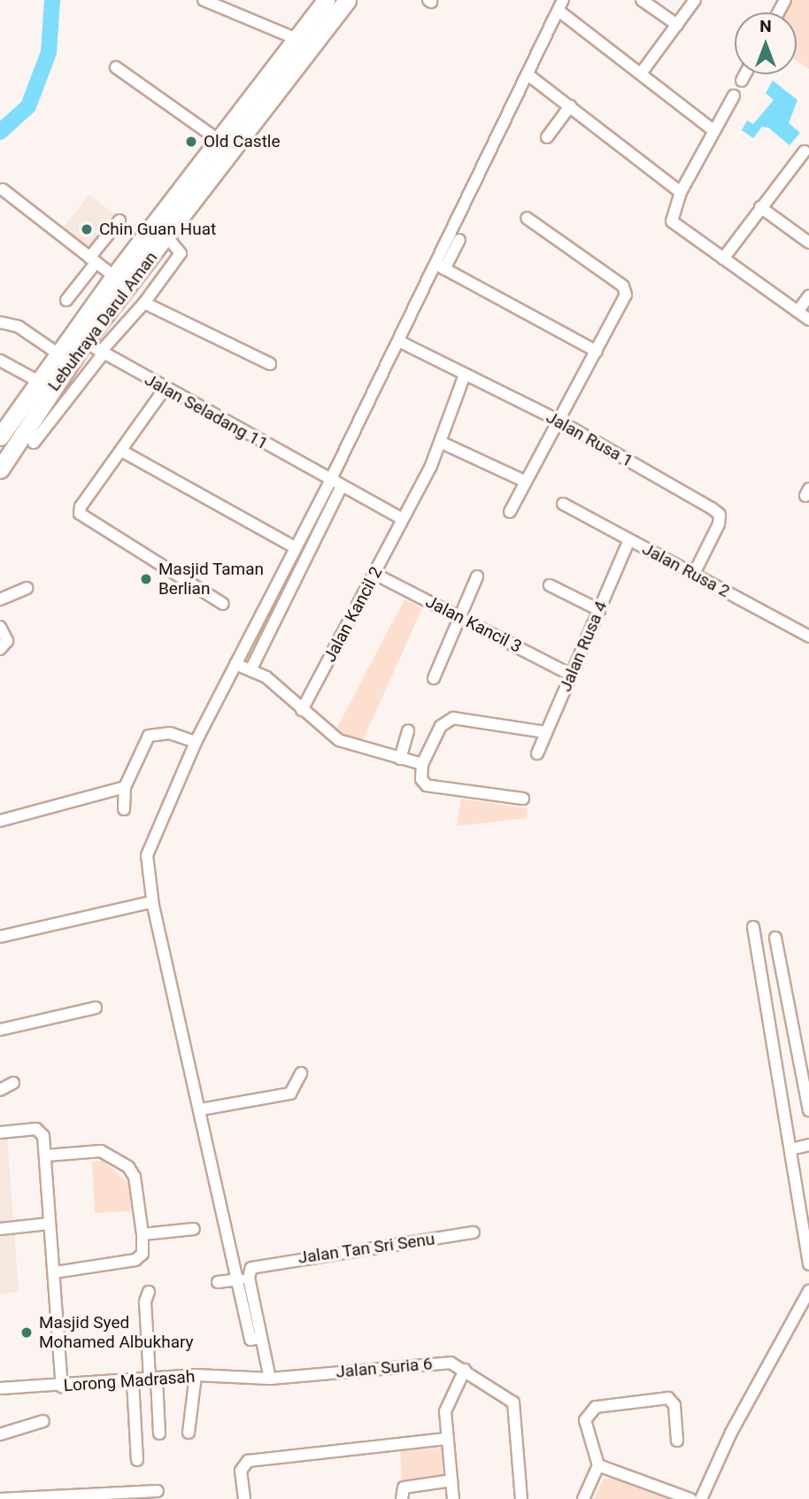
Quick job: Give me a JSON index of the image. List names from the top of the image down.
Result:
{
  "streets": {
    "highway": ["Lebuhraya Darul Aman"],
    "street": [
      "Jalan Seladang 11",
      "Jalan Rusa 1",
      "Jalan Rusa 2",
      "Jalan Kancil 2",
      "Jalan Kancil 3",
      "Jalan Rusa 4",
      "Jalan Tan Sri Senu",
      "Jalan Suria 6",
      "Lorong Madrasah"
    ]
  },
  "crossings": [
    ["Lebuhraya Darul Aman", "Jalan Seladang 11"],
    ["Jalan Rusa 1", "Jalan Rusa 2"],
    ["Jalan Rusa 1", "Jalan Kancil 2"],
    ["Jalan Rusa 2", "Jalan Rusa 4"],
    ["Jalan Kancil 2", "Jalan Kancil 3"],
    ["Jalan Kancil 3", "Jalan Rusa 4"],
    ["Jalan Suria 6", "Lorong Madrasah"]
  ],
  "places": [
    "Old Castle",
    "Chin Guan Huat",
    "Masjid Taman Berlian",
    "Masjid Syed Mohamed Albukhary"
  ],
  "north": "top"
}
